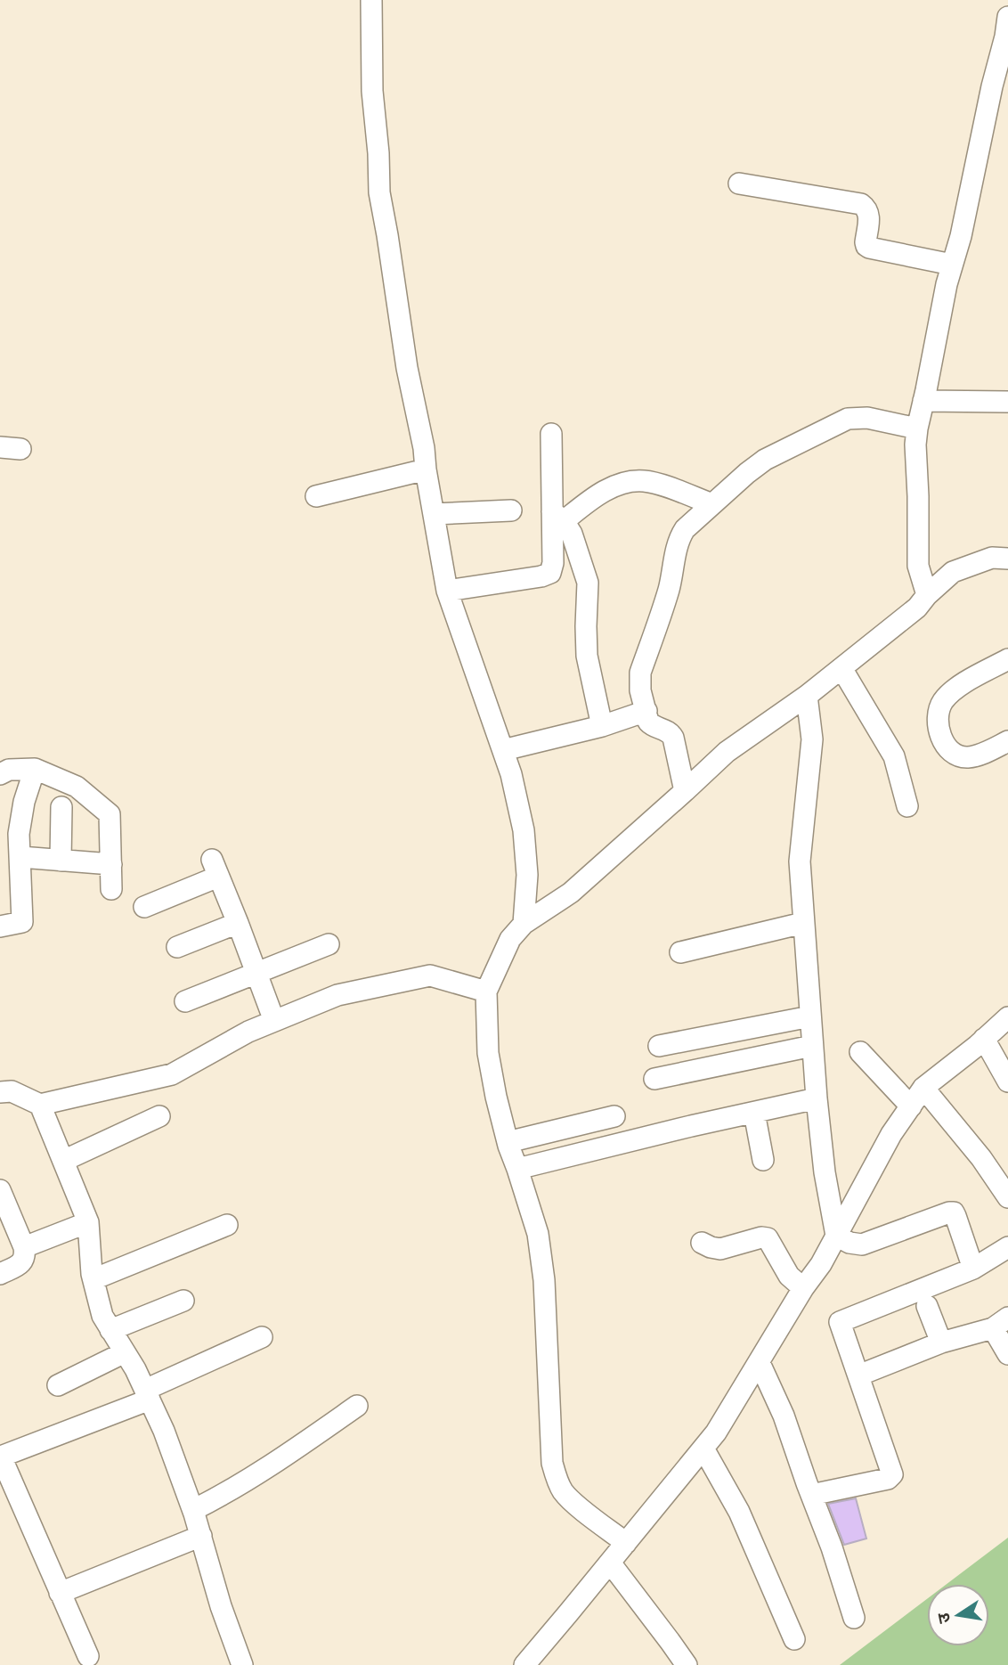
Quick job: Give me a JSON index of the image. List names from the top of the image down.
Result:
{
  "north": "left"
}
